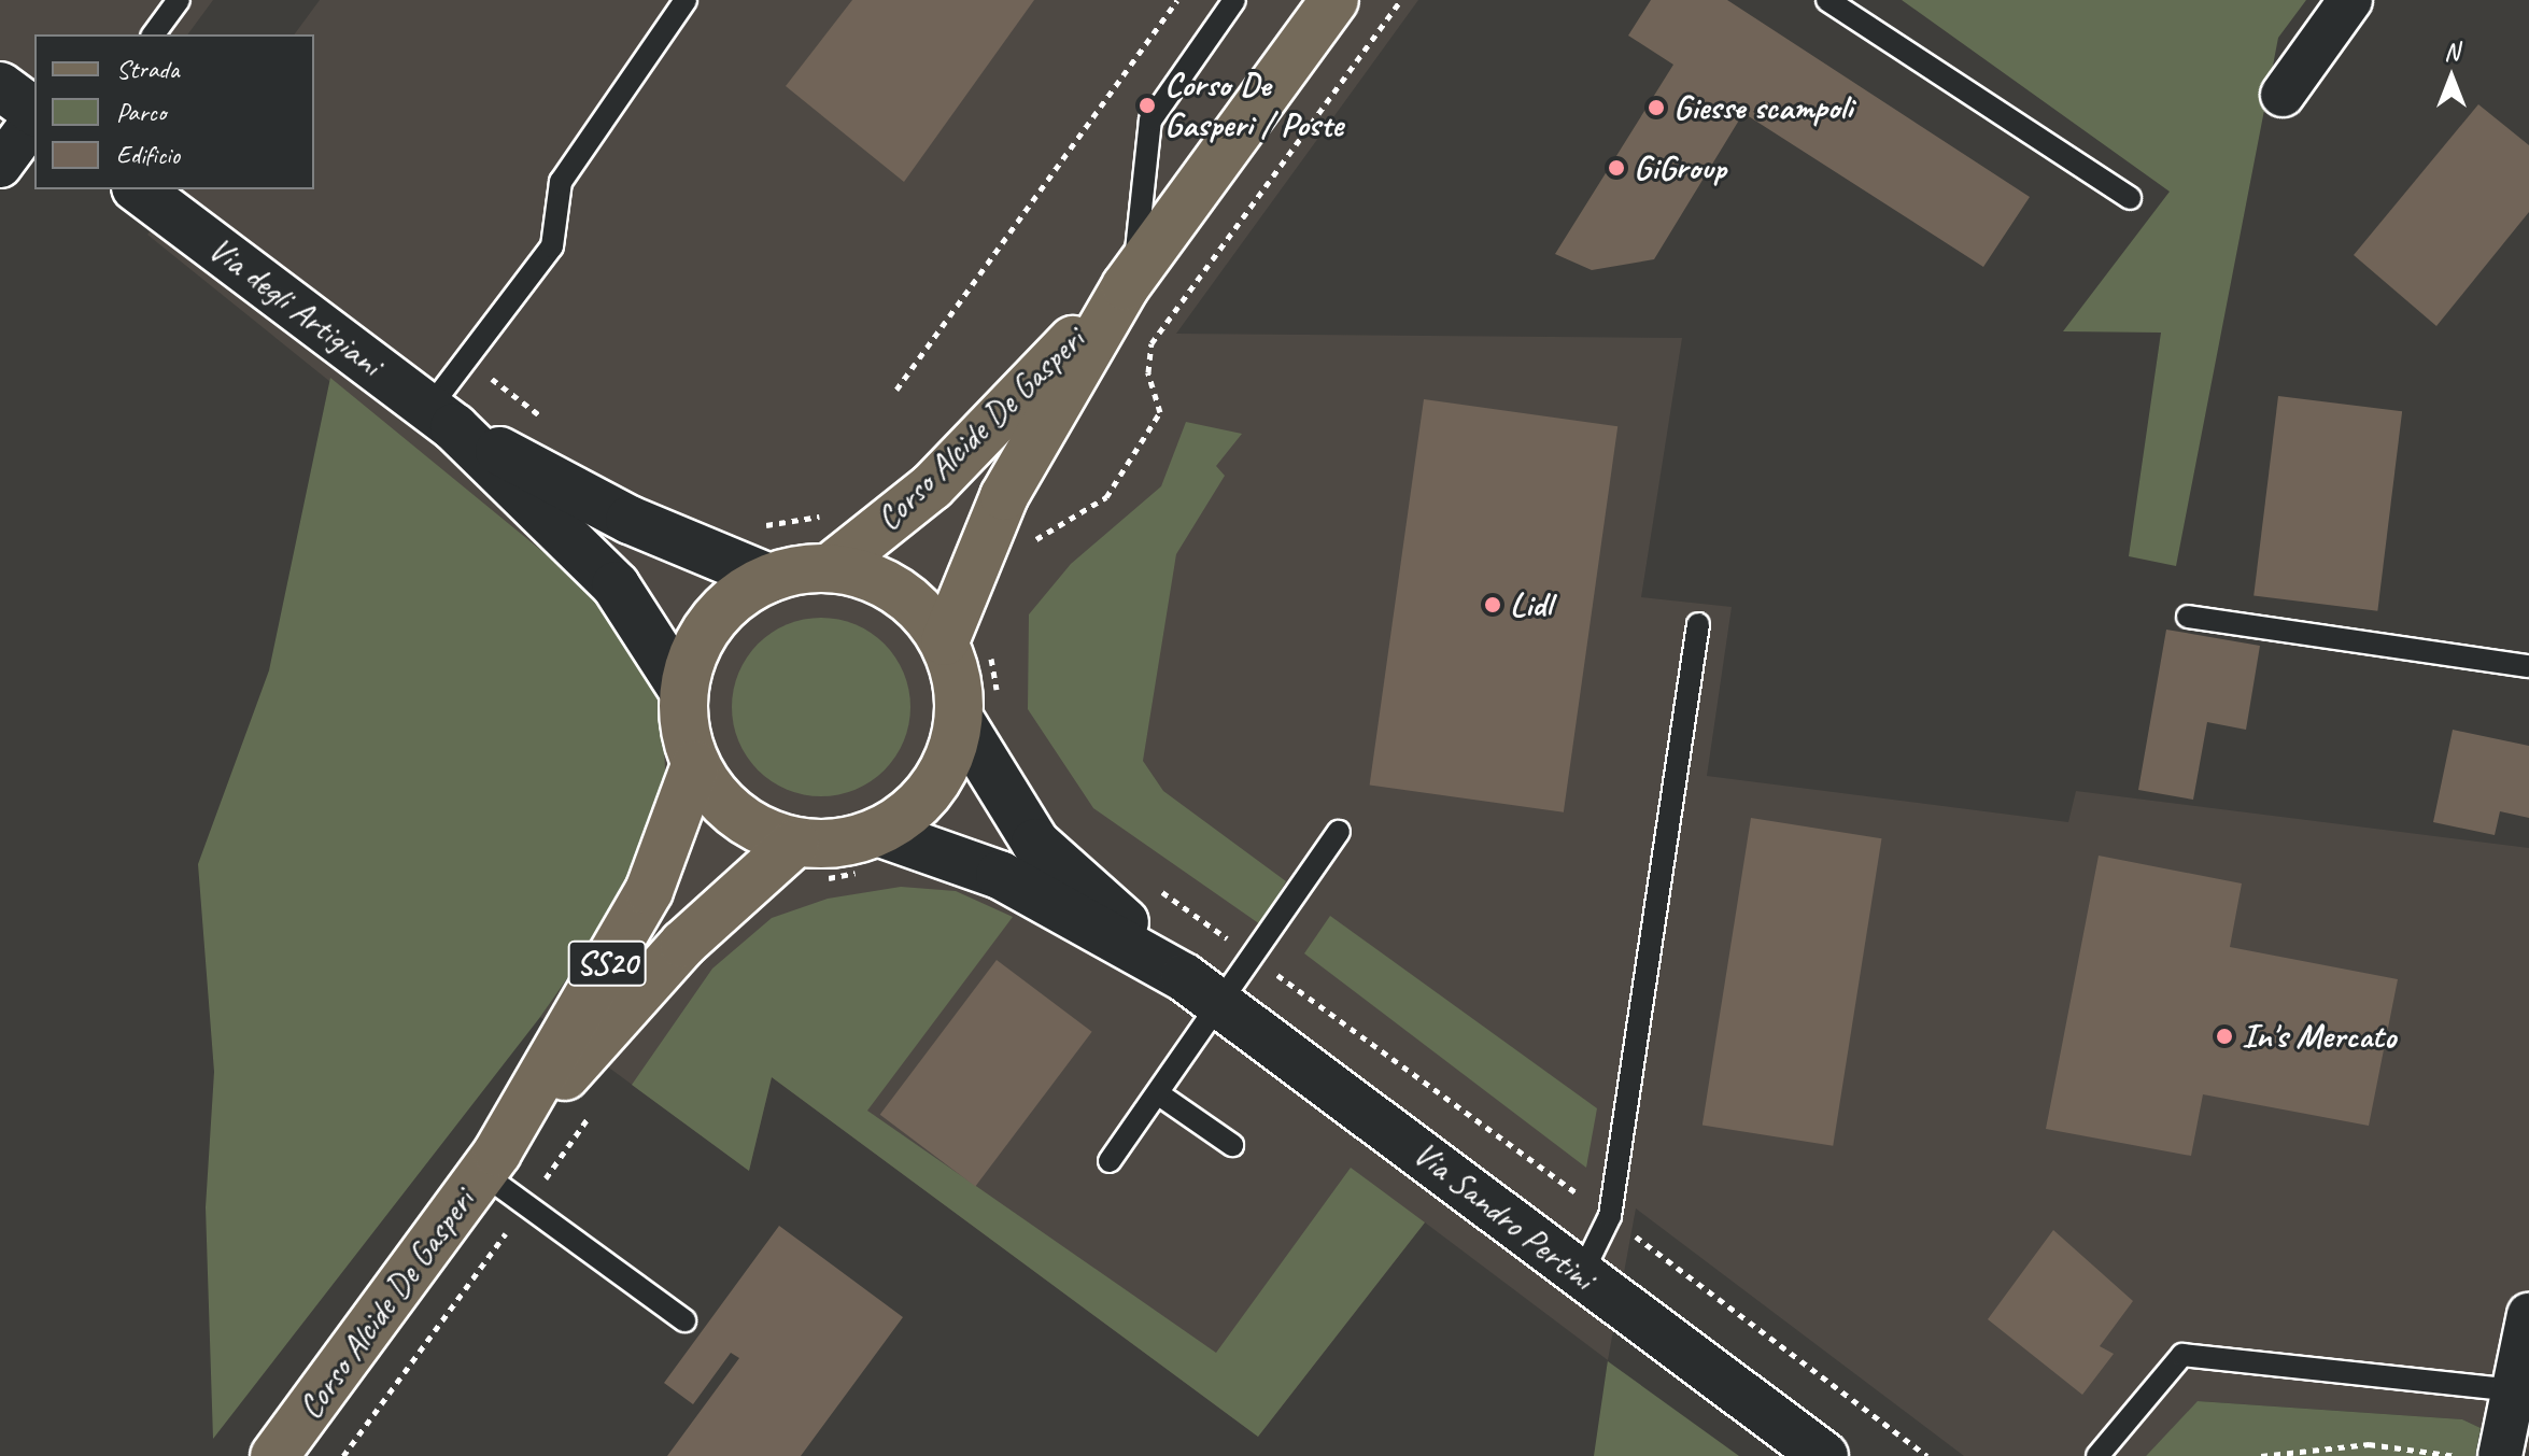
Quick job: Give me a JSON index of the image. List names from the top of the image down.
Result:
{
  "streets": {
    "main road": ["Corso Alcide De Gasperi", "SS20"],
    "street": ["Via degli Artigiani", "Via Sandro Pertini"]
  },
  "crossings": [
    ["Via degli Artigiani", "Corso Alcide De Gasperi"],
    ["Via degli Artigiani", "Via Sandro Pertini"],
    ["Corso Alcide De Gasperi", "Via Sandro Pertini"]
  ],
  "places": [
    "Corso De Gasperi / Poste",
    "Giesse scampoli",
    "GiGroup",
    "Lidl",
    "In's Mercato"
  ],
  "legend": ["Strada", "Parco", "Edificio"],
  "north": "top"
}
